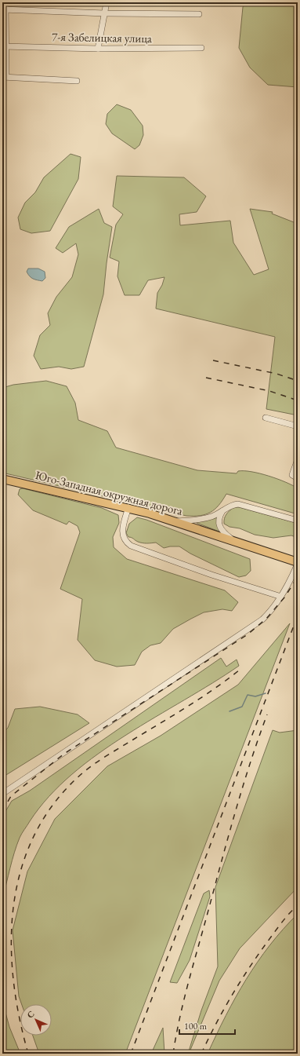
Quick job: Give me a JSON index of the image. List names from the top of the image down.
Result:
{
  "streets": {
    "highway": ["Юго-Западная окружная дорога"],
    "street": ["7-я Забелицкая улица"]
  },
  "scale_bar": "100 m",
  "north": "top left"
}
